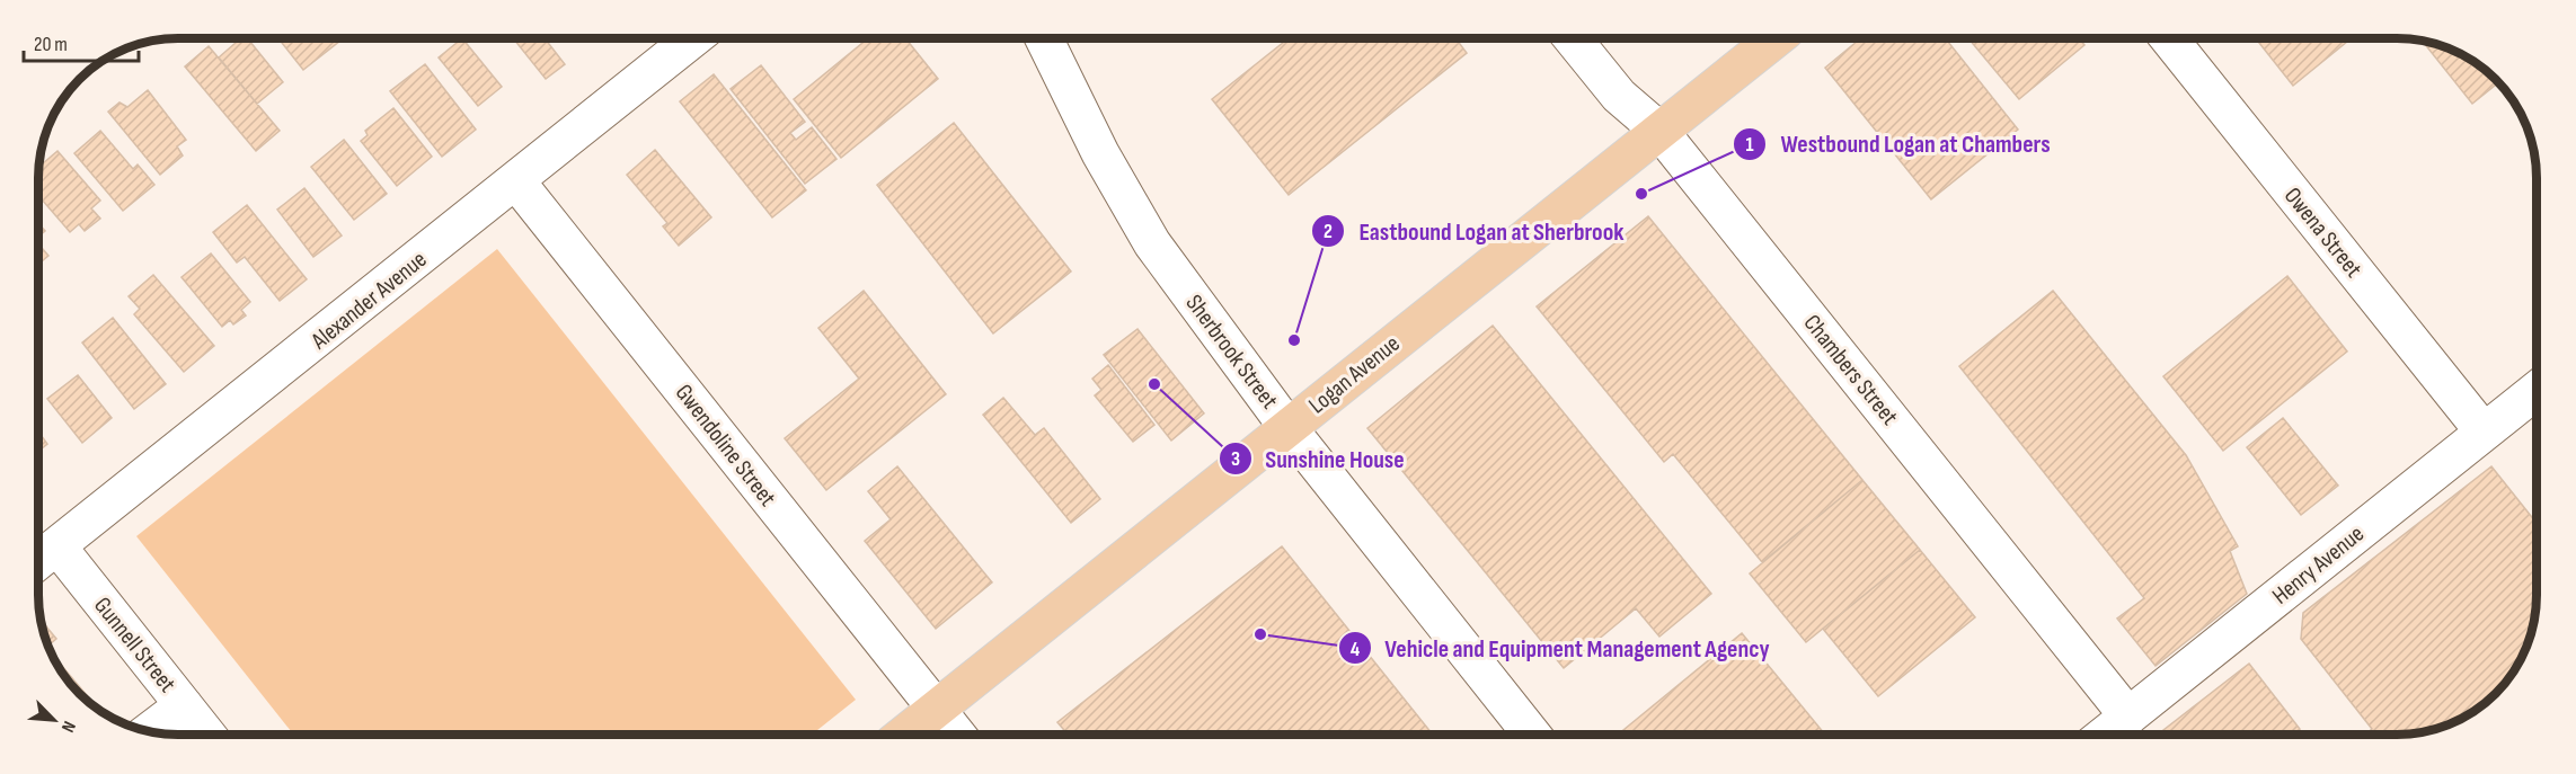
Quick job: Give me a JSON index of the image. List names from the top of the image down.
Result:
{
  "streets": {
    "main road": ["Logan Avenue"],
    "street": [
      "Owena Street",
      "Alexander Avenue",
      "Sherbrook Street",
      "Chambers Street",
      "Gwendoline Street",
      "Henry Avenue",
      "Gunnell Street"
    ]
  },
  "crossings": [
    ["Owena Street", "Henry Avenue"],
    ["Alexander Avenue", "Gwendoline Street"],
    ["Alexander Avenue", "Gunnell Street"],
    ["Sherbrook Street", "Logan Avenue"],
    ["Chambers Street", "Logan Avenue"],
    ["Chambers Street", "Henry Avenue"],
    ["Logan Avenue", "Gwendoline Street"]
  ],
  "places": [
    "Westbound Logan at Chambers",
    "Eastbound Logan at Sherbrook",
    "Sunshine House",
    "Vehicle and Equipment Management Agency"
  ],
  "scale_bar": "20 m",
  "north": "bottom right"
}
